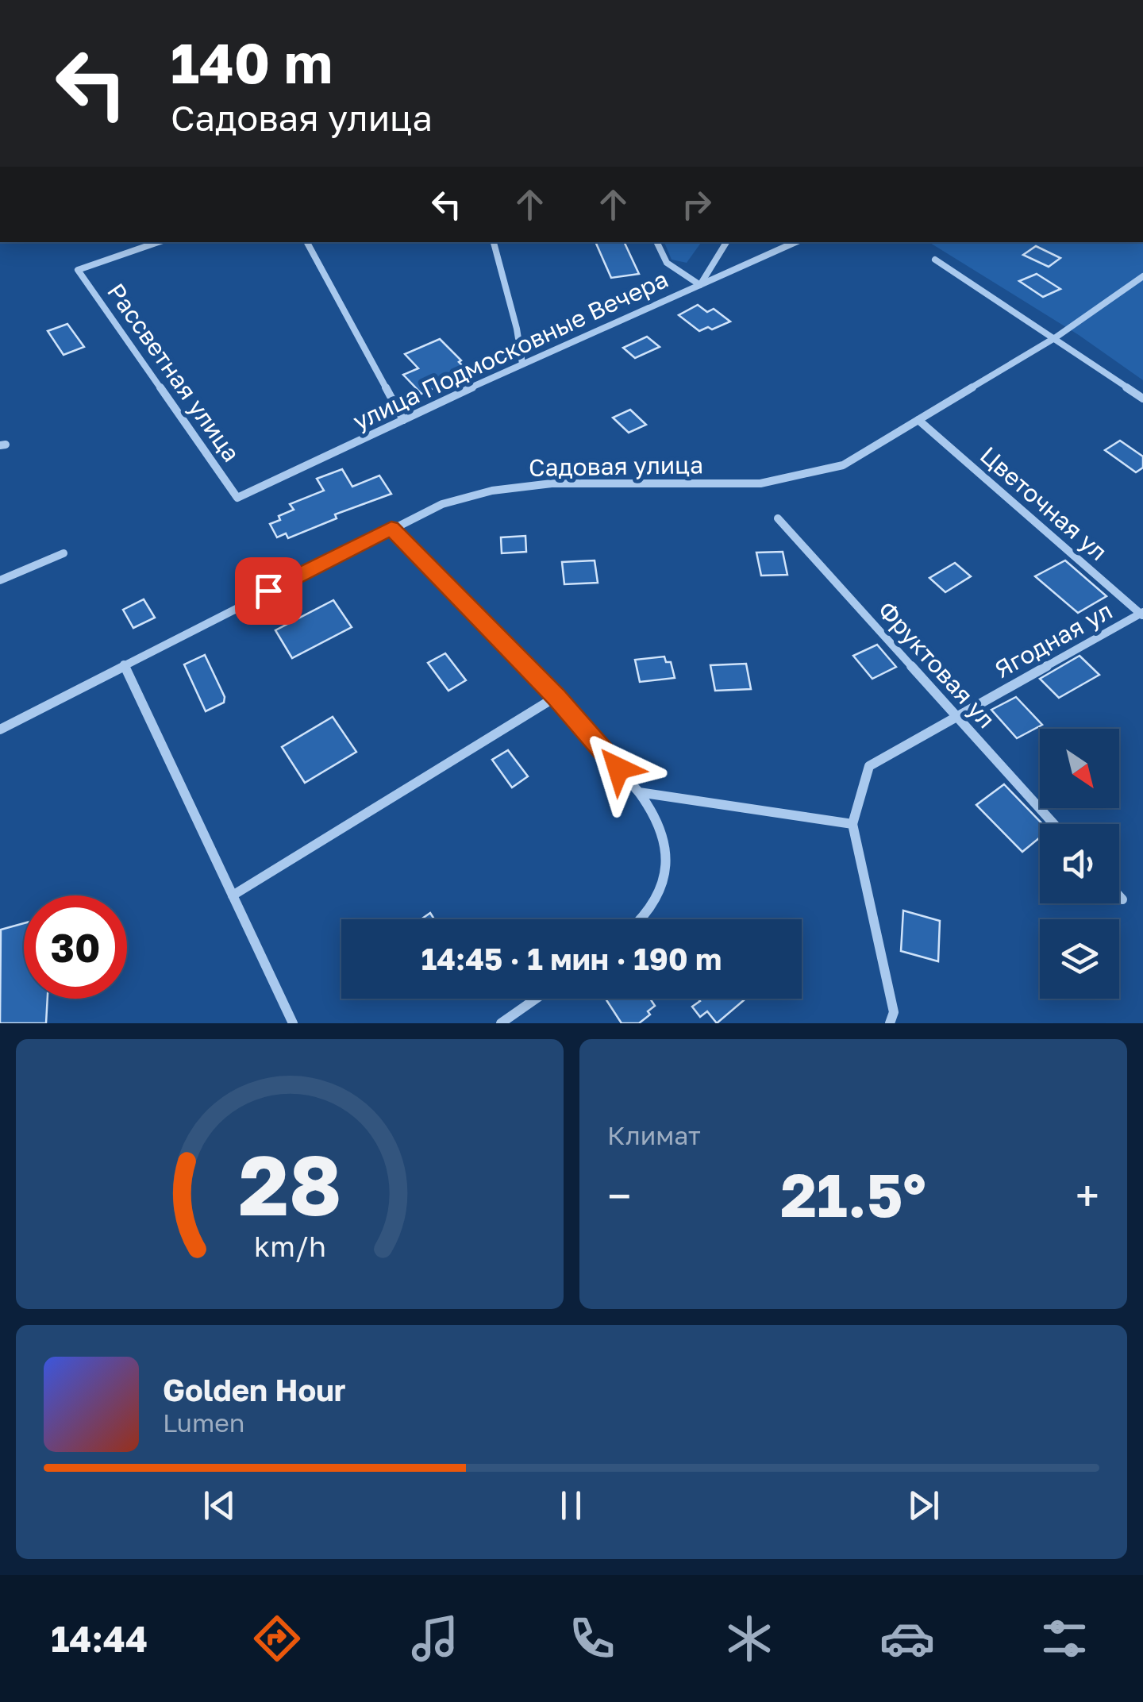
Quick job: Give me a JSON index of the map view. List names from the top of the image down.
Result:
{
  "streets": {
    "street": [
      "улица Подмосковные Вечера",
      "Рассветная улица",
      "Садовая улица",
      "Цветочная ул",
      "Ягодная ул",
      "Фруктовая ул"
    ]
  },
  "crossings": [
    ["улица Подмосковные Вечера", "Рассветная улица"],
    ["Садовая улица", "Цветочная ул"],
    ["Цветочная ул", "Ягодная ул"],
    ["Ягодная ул", "Фруктовая ул"]
  ],
  "north": "bottom right",
  "page": {
    "turn": ["140 m", "Садовая улица"],
    "limit": "30",
    "trip": "14:45 · 1 мин · 190 m",
    "tile": "Климат",
    "heat": ["−", "21.5°", "+"],
    "song": ["Golden Hour", "Lumen"],
    "tabs": "14:44",
    "gauge": ["28", "km/h"]
  }
}
